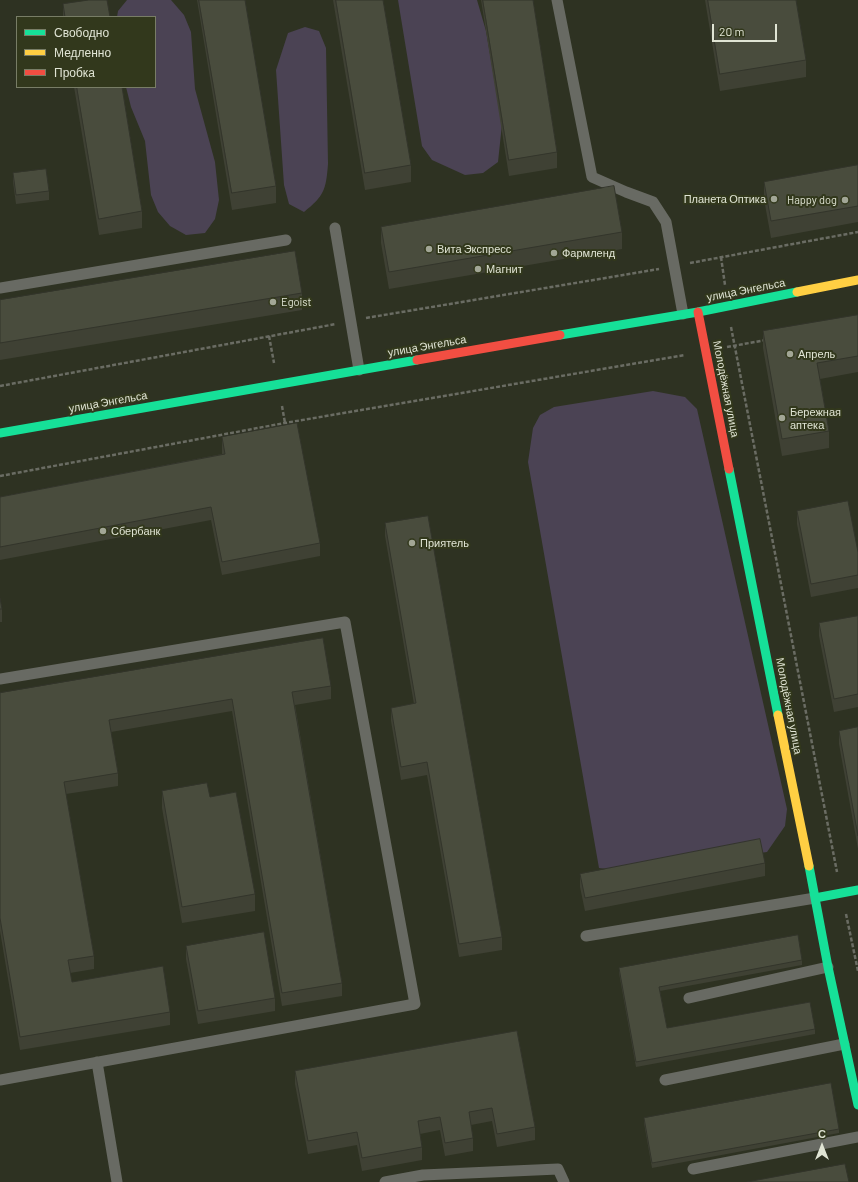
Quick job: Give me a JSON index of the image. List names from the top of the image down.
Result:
{
  "streets": {
    "main road": ["улица Энгельса", "Молодёжная улица"]
  },
  "crossings": [
    ["улица Энгельса", "Молодёжная улица"]
  ],
  "places": [
    "Планета Оптика",
    "Happy dog",
    "Вита Экспресс",
    "Фармленд",
    "Магнит",
    "Egoist",
    "Апрель",
    "Бережная аптека",
    "Сбербанк",
    "Приятель"
  ],
  "legend": ["Свободно", "Медленно", "Пробка"],
  "scale_bar": "20 m",
  "north": "top"
}
